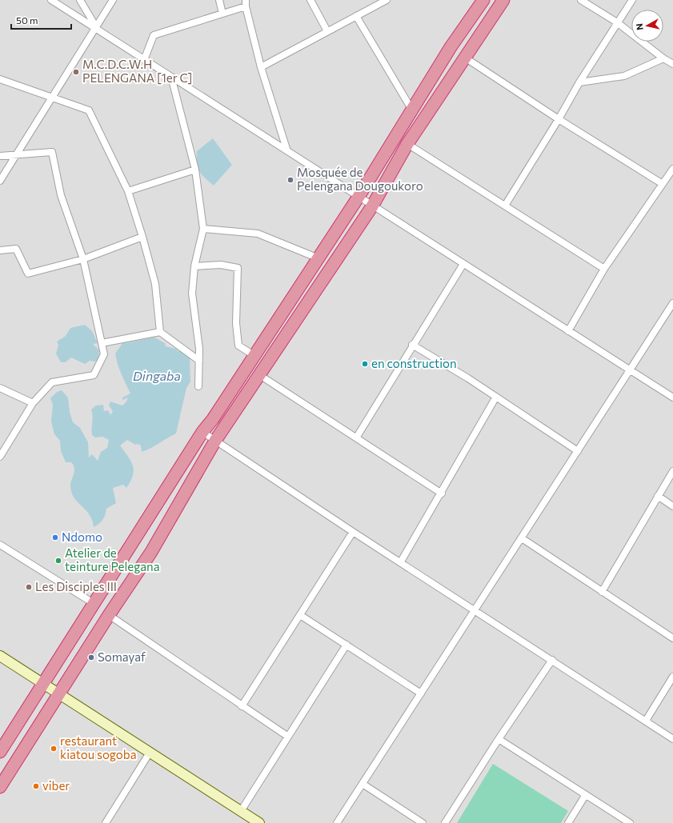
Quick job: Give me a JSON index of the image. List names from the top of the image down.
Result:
{
  "water": ["Dingaba"],
  "places": [
    "M.C.D.C.W.H PELENGANA [1er C]",
    "Mosquée de Pelengana Dougoukoro",
    "en construction",
    "Ndomo",
    "Atelier de teinture Pelegana",
    "Les Disciples III",
    "Somayaf",
    "restaurant kiatou sogoba",
    "viber"
  ],
  "scale_bar": "50 m",
  "north": "left"
}
